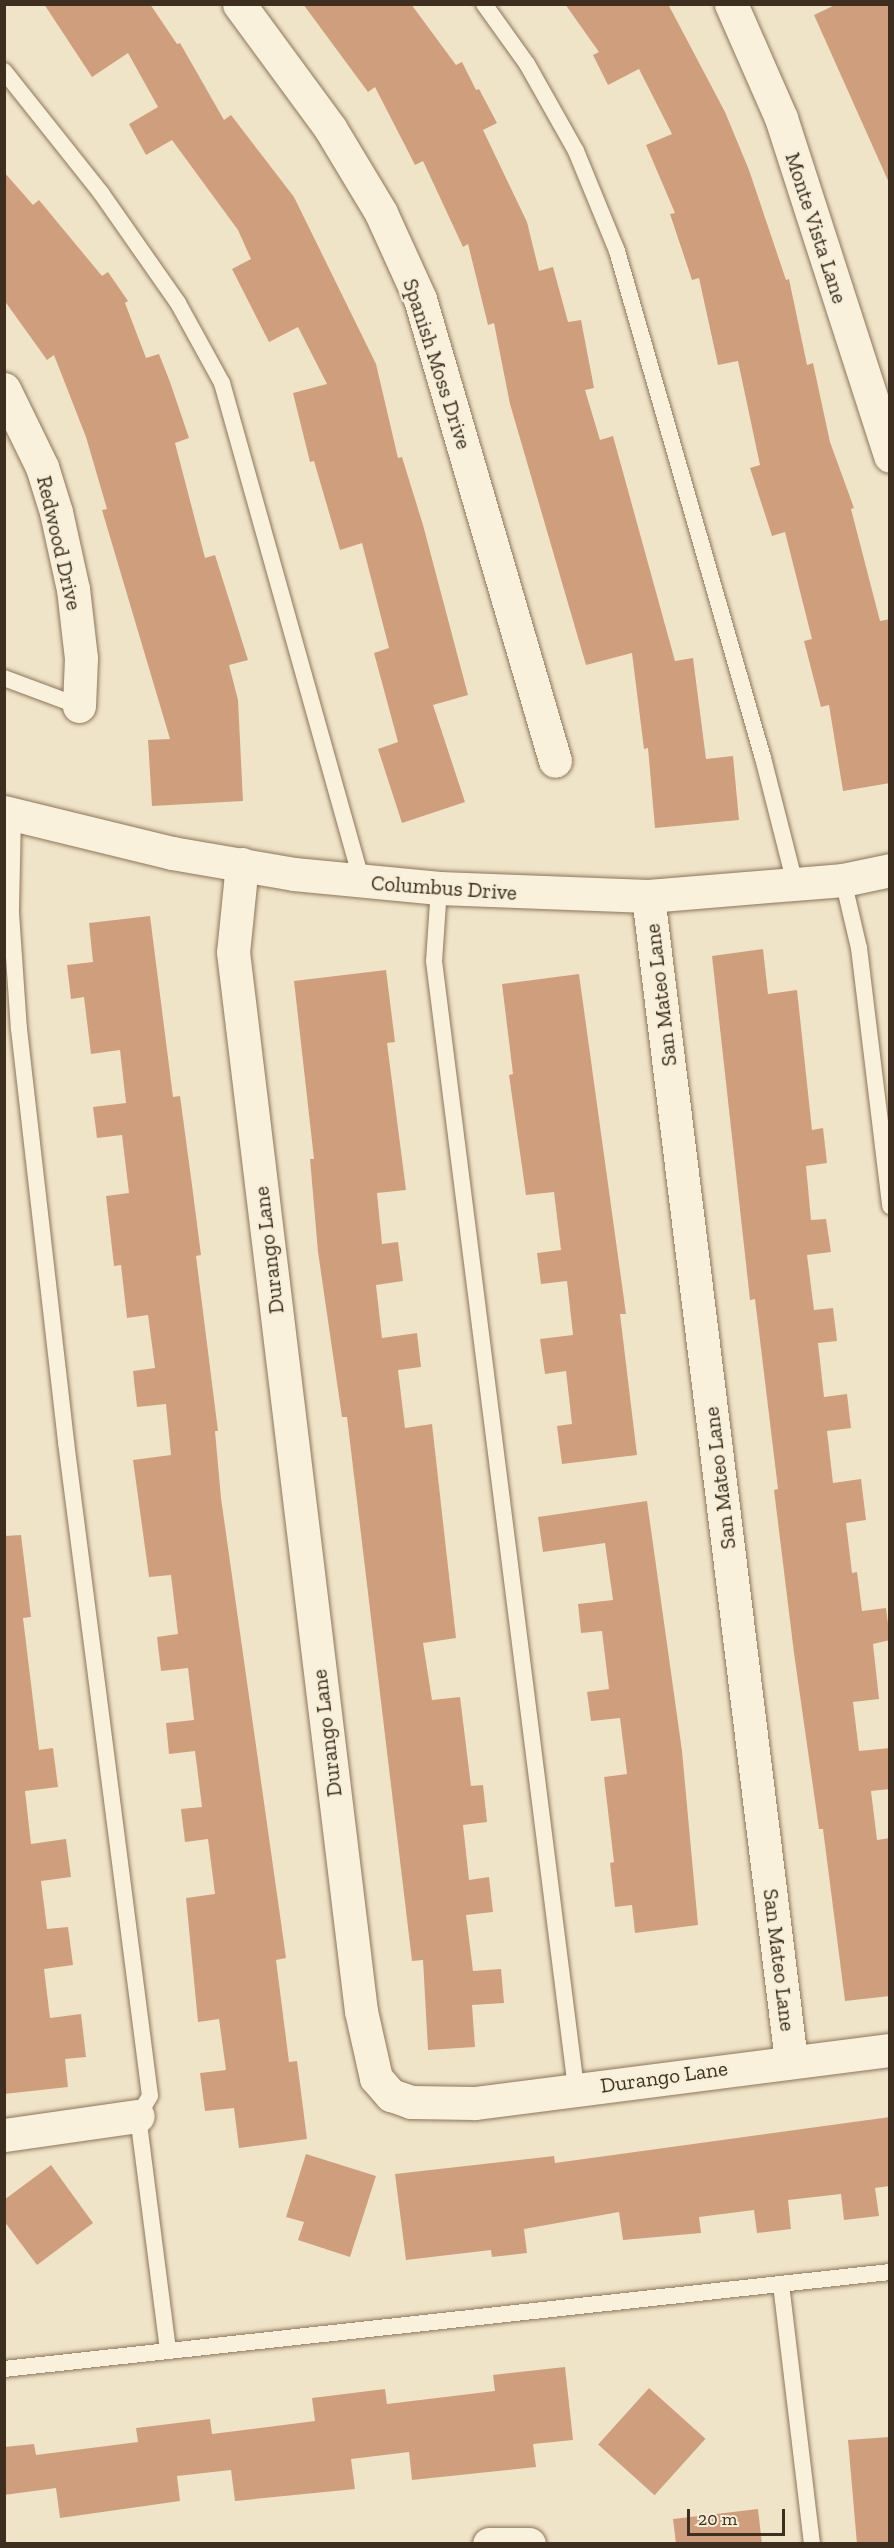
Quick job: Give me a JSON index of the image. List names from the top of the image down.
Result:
{
  "streets": {
    "street": [
      "Monte Vista Lane",
      "Spanish Moss Drive",
      "Redwood Drive",
      "Columbus Drive",
      "San Mateo Lane",
      "Durango Lane"
    ]
  },
  "crossings": [
    ["Columbus Drive", "San Mateo Lane"],
    ["Columbus Drive", "Durango Lane"],
    ["San Mateo Lane", "Durango Lane"]
  ],
  "scale_bar": "20 m"
}
